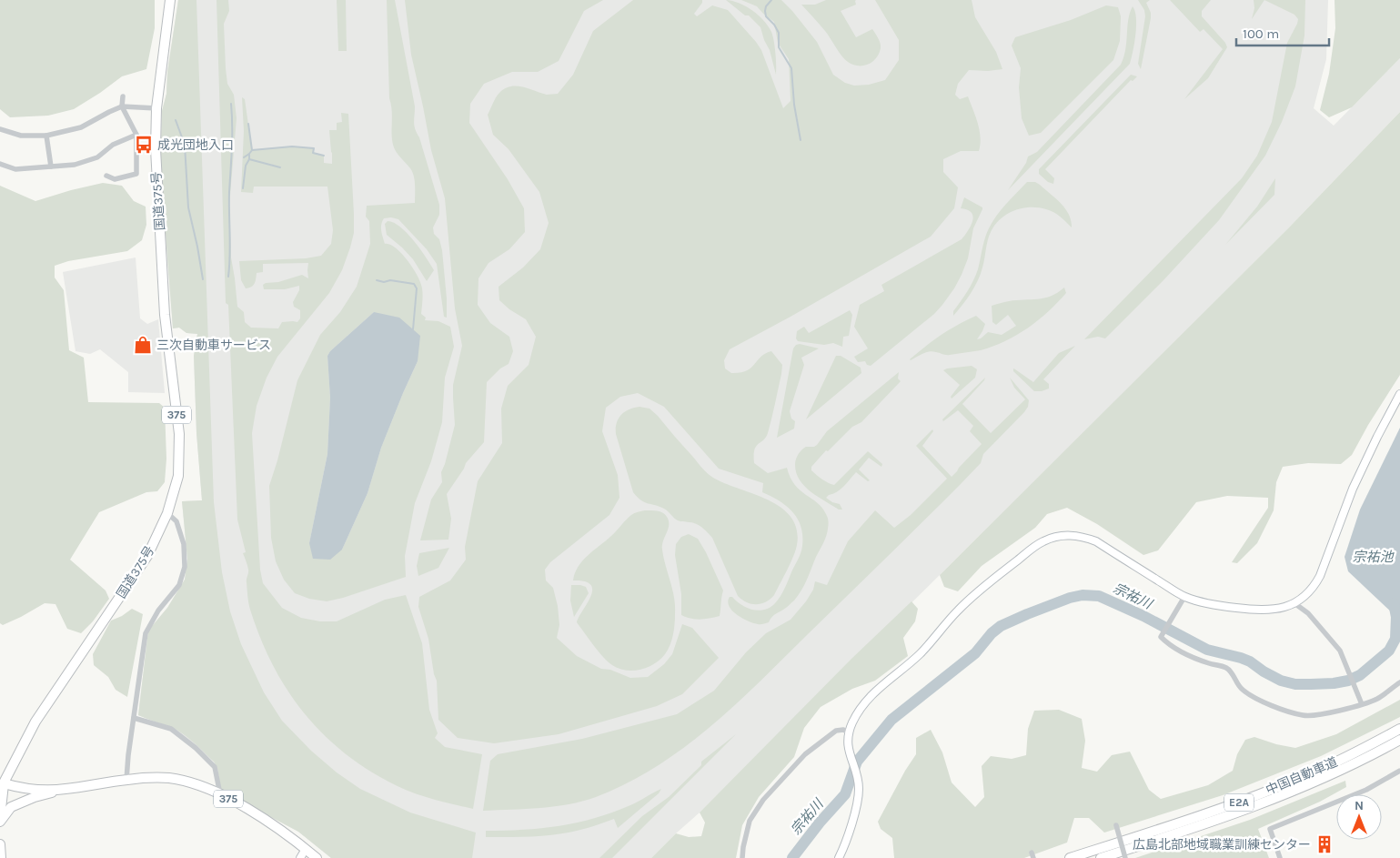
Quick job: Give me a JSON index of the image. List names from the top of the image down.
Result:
{
  "streets": {
    "highway": [
      "国道375号",
      "375",
      "中国自動車道",
      "E2A"
    ]
  },
  "crossings": [
    ["国道375号", "375"]
  ],
  "water": ["宗祐池", "宗祐川"],
  "places": {
    "bus stop": ["成光団地入口"],
    "shop": ["三次自動車サービス"],
    "building": ["広島北部地域職業訓練センター"]
  },
  "scale_bar": "100 m",
  "north": "top"
}
